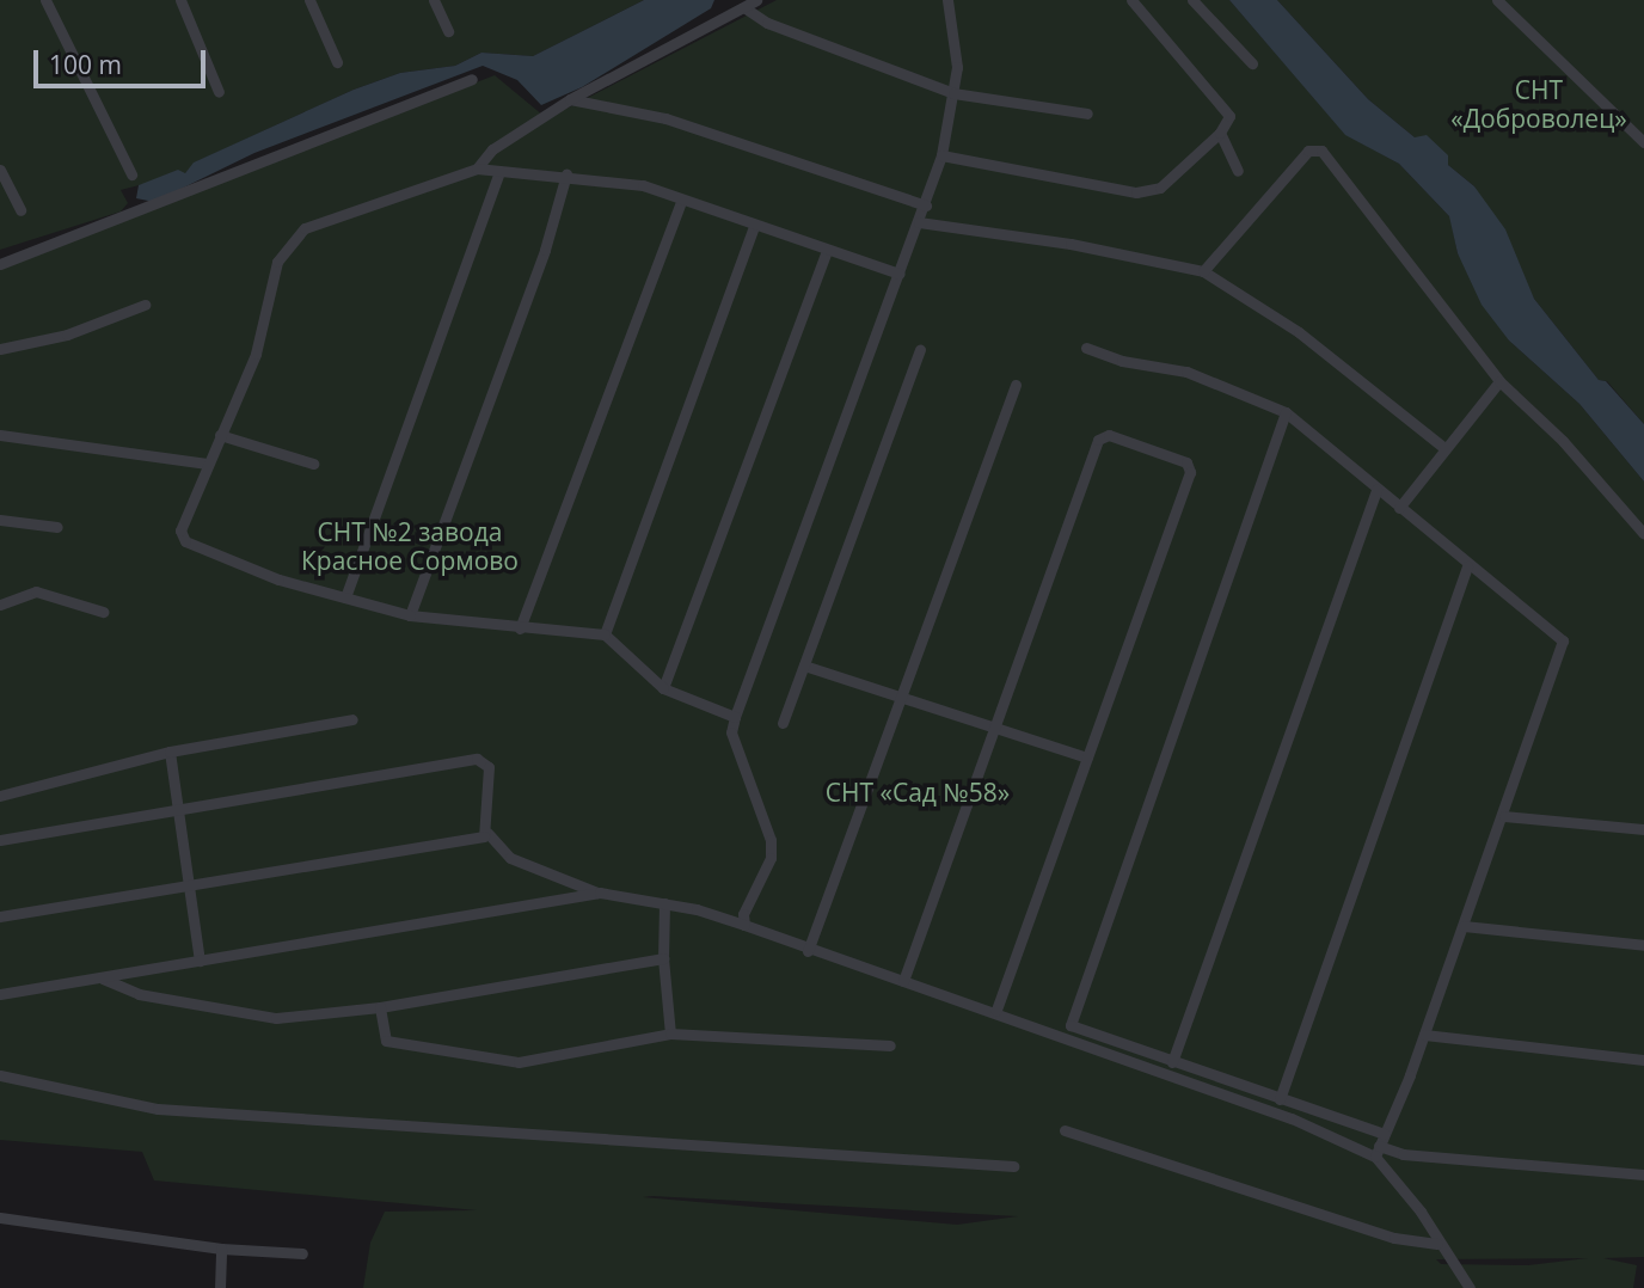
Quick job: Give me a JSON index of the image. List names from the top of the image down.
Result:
{
  "parks": ["СНТ «Доброволец»", "СНТ №2 завода Красное Сормово", "СНТ «Сад №58»"],
  "scale_bar": "100 m"
}
